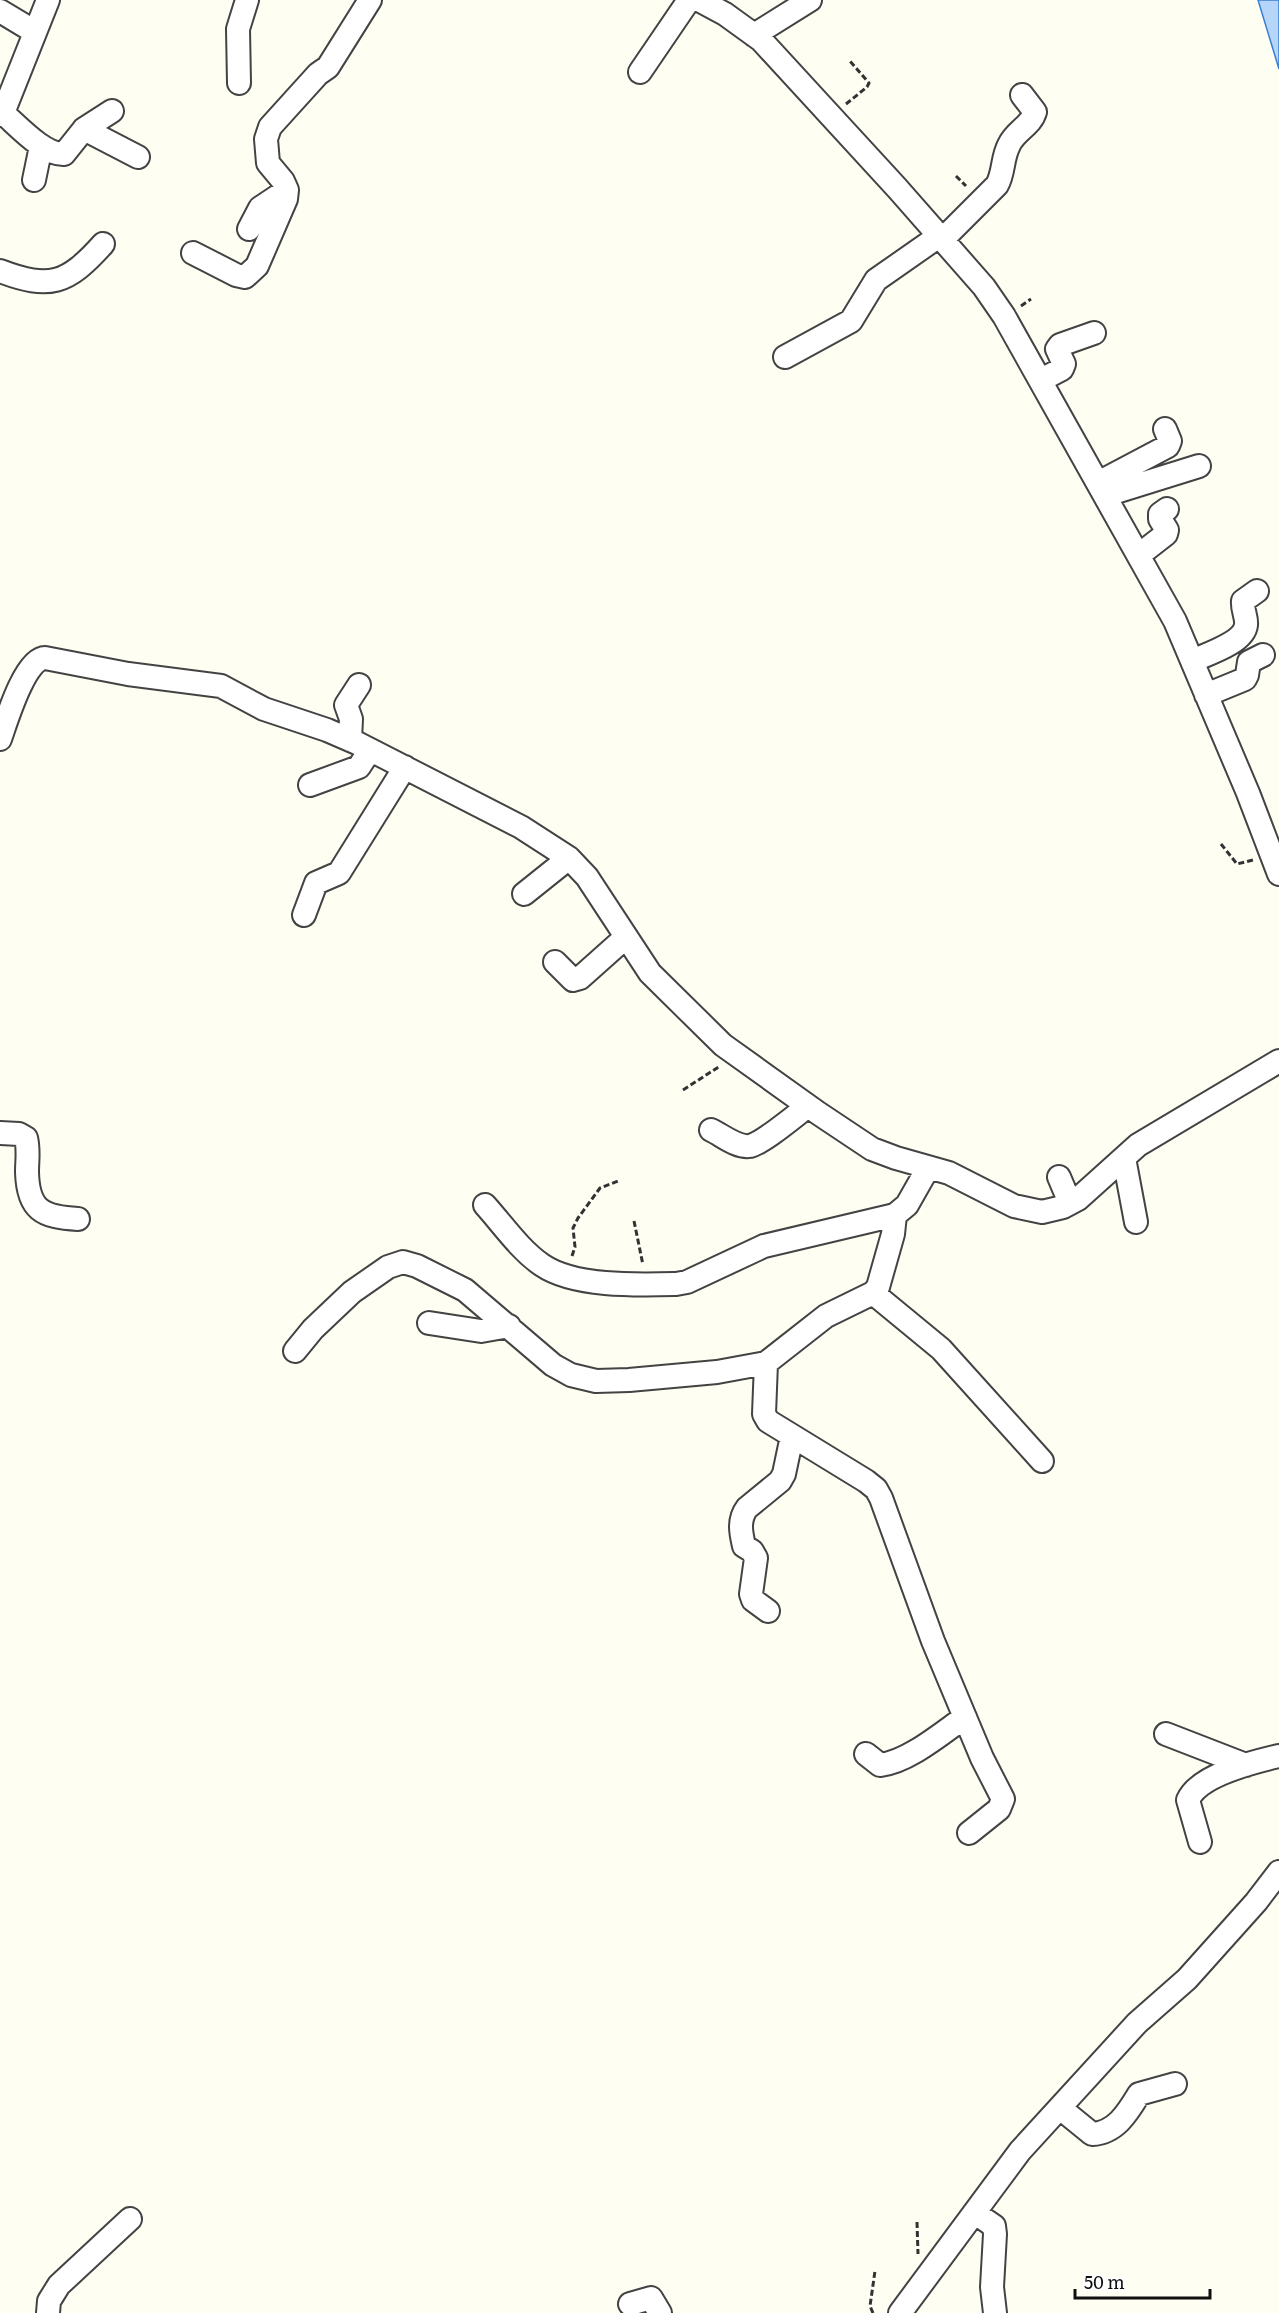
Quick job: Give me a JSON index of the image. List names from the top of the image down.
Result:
{
  "scale_bar": "50 m"
}
